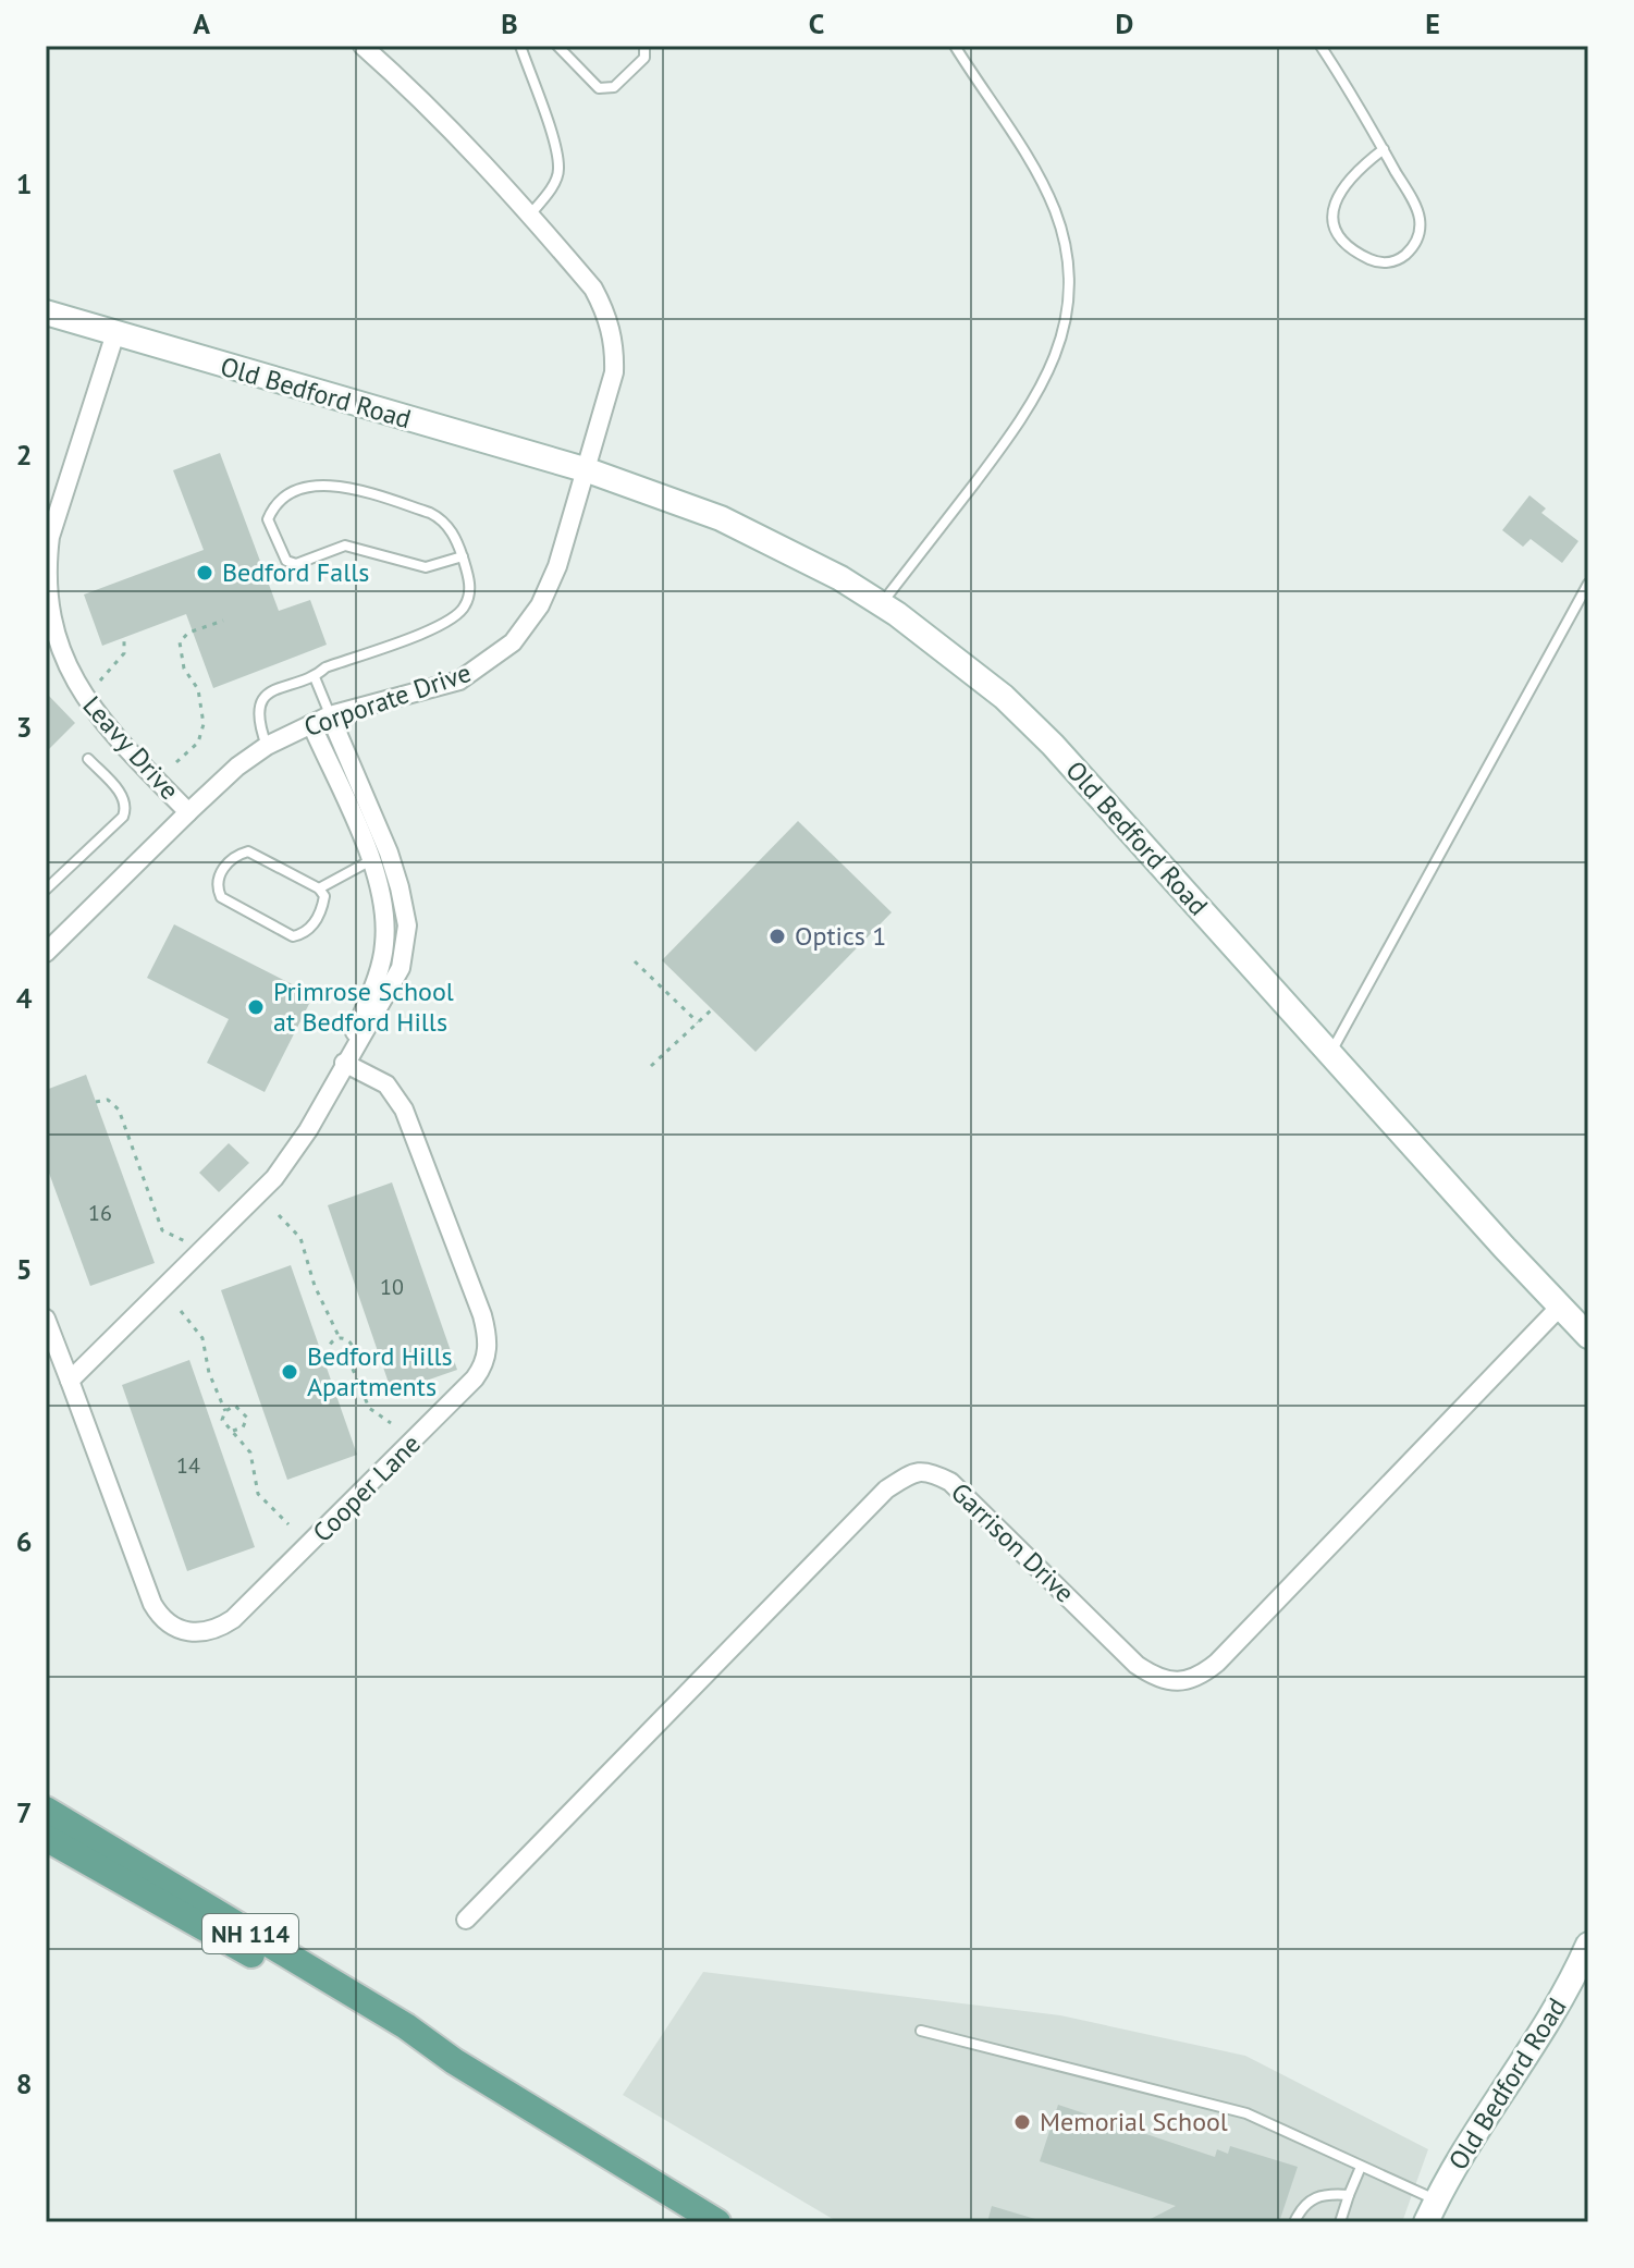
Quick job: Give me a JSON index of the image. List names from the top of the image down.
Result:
{
  "streets": {
    "main road": ["NH 114"],
    "street": [
      "Old Bedford Road",
      "Corporate Drive",
      "Leavy Drive",
      "Cooper Lane",
      "Garrison Drive"
    ]
  },
  "crossings": [
    ["Old Bedford Road", "Corporate Drive"],
    ["Old Bedford Road", "Leavy Drive"],
    ["Old Bedford Road", "Garrison Drive"],
    ["Corporate Drive", "Leavy Drive"]
  ],
  "places": [
    "Bedford Falls",
    "Optics 1",
    "Primrose School at Bedford Hills",
    "Bedford Hills Apartments",
    "Memorial School"
  ],
  "house_numbers": ["16", "10", "14"],
  "grid": {
    "columns": [
      "A",
      "B",
      "C",
      "D",
      "E"
    ],
    "rows": [
      "1",
      "2",
      "3",
      "4",
      "5",
      "6",
      "7",
      "8"
    ]
  }
}
